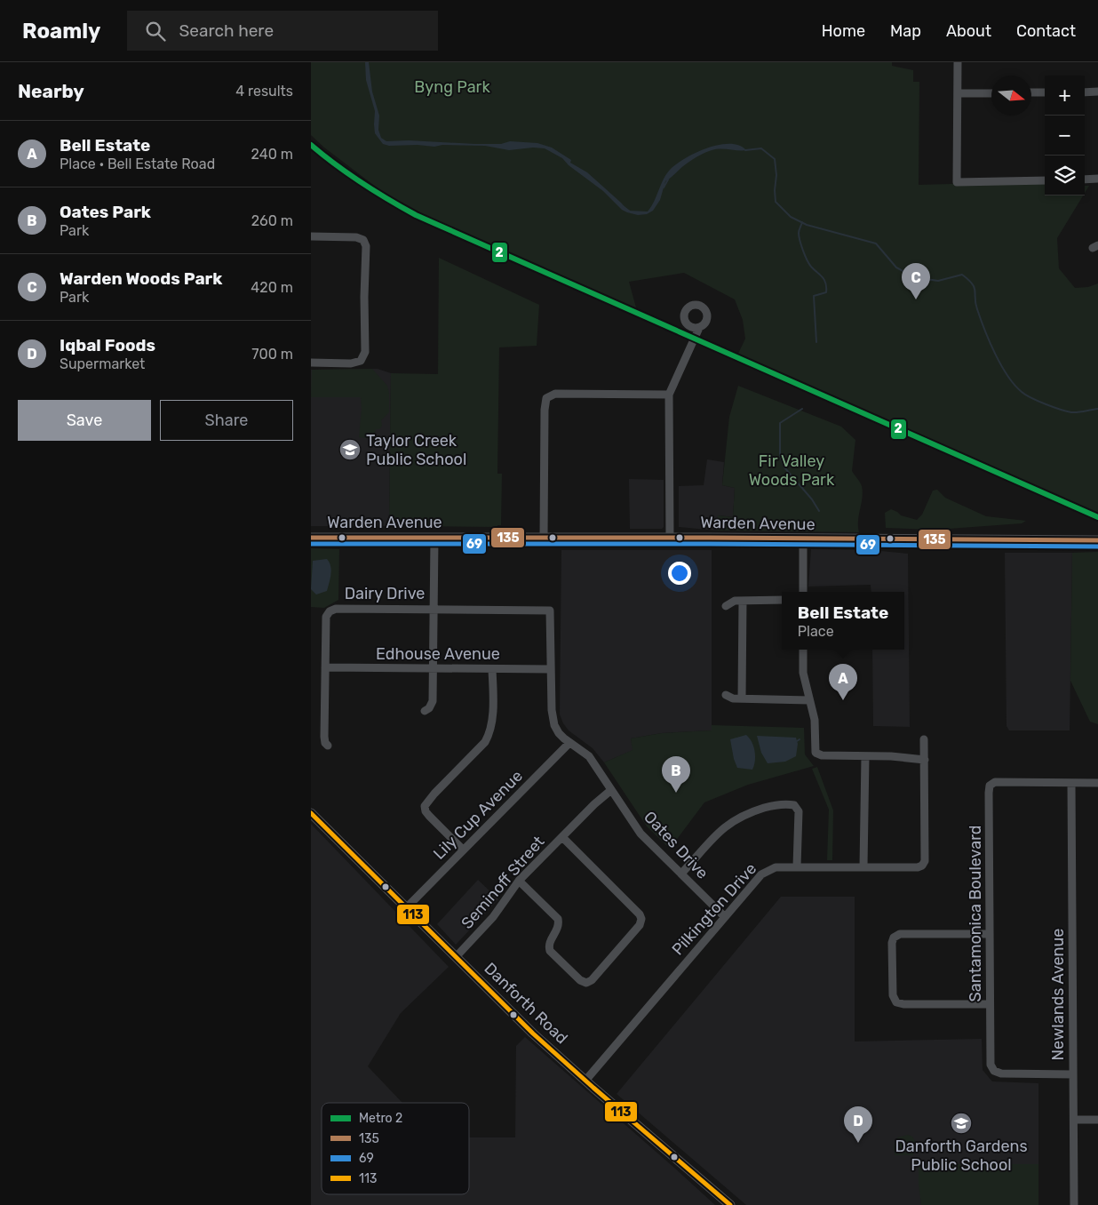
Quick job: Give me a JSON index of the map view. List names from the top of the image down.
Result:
{
  "streets": {
    "main road": ["Warden Avenue", "Danforth Road"],
    "street": [
      "Dairy Drive",
      "Edhouse Avenue",
      "Lily Cup Avenue",
      "Oates Drive",
      "Seminoff Street",
      "Pilkington Drive",
      "Santamonica Boulevard",
      "Newlands Avenue"
    ]
  },
  "crossings": [
    ["Dairy Drive", "Edhouse Avenue"],
    ["Lily Cup Avenue", "Oates Drive"],
    ["Lily Cup Avenue", "Danforth Road"],
    ["Oates Drive", "Seminoff Street"],
    ["Oates Drive", "Pilkington Drive"],
    ["Seminoff Street", "Danforth Road"],
    ["Pilkington Drive", "Danforth Road"],
    ["Santamonica Boulevard", "Newlands Avenue"]
  ],
  "parks": ["Byng Park", "Fir Valley Woods Park"],
  "places": {
    "school or university": ["Taylor Creek Public School", "Danforth Gardens Public School"]
  },
  "lines": [
    "metro line 2",
    "transit line 135",
    "transit line 69",
    "transit line 113"
  ],
  "legend": [
    "Metro 2",
    "135",
    "69",
    "113"
  ],
  "north": "right",
  "page": {
    "header": "Roamly",
    "search": "Search here",
    "nav": [
      "Home",
      "Map",
      "About",
      "Contact"
    ],
    "heading": ["Nearby", "4 results"],
    "map_buttons": ["+", "−"],
    "list": [
      {
        "mark": "A",
        "name": "Bell Estate",
        "note": "Place · Bell Estate Road",
        "value": "240 m"
      },
      {
        "mark": "B",
        "name": "Oates Park",
        "note": "Park",
        "value": "260 m"
      },
      {
        "mark": "C",
        "name": "Warden Woods Park",
        "note": "Park",
        "value": "420 m"
      },
      {
        "mark": "D",
        "name": "Iqbal Foods",
        "note": "Supermarket",
        "value": "700 m"
      }
    ],
    "pins": [
      "C",
      "A",
      "B",
      "D"
    ],
    "buttons": ["Save", "Share"],
    "popup": ["Bell Estate", "Place"]
  }
}
